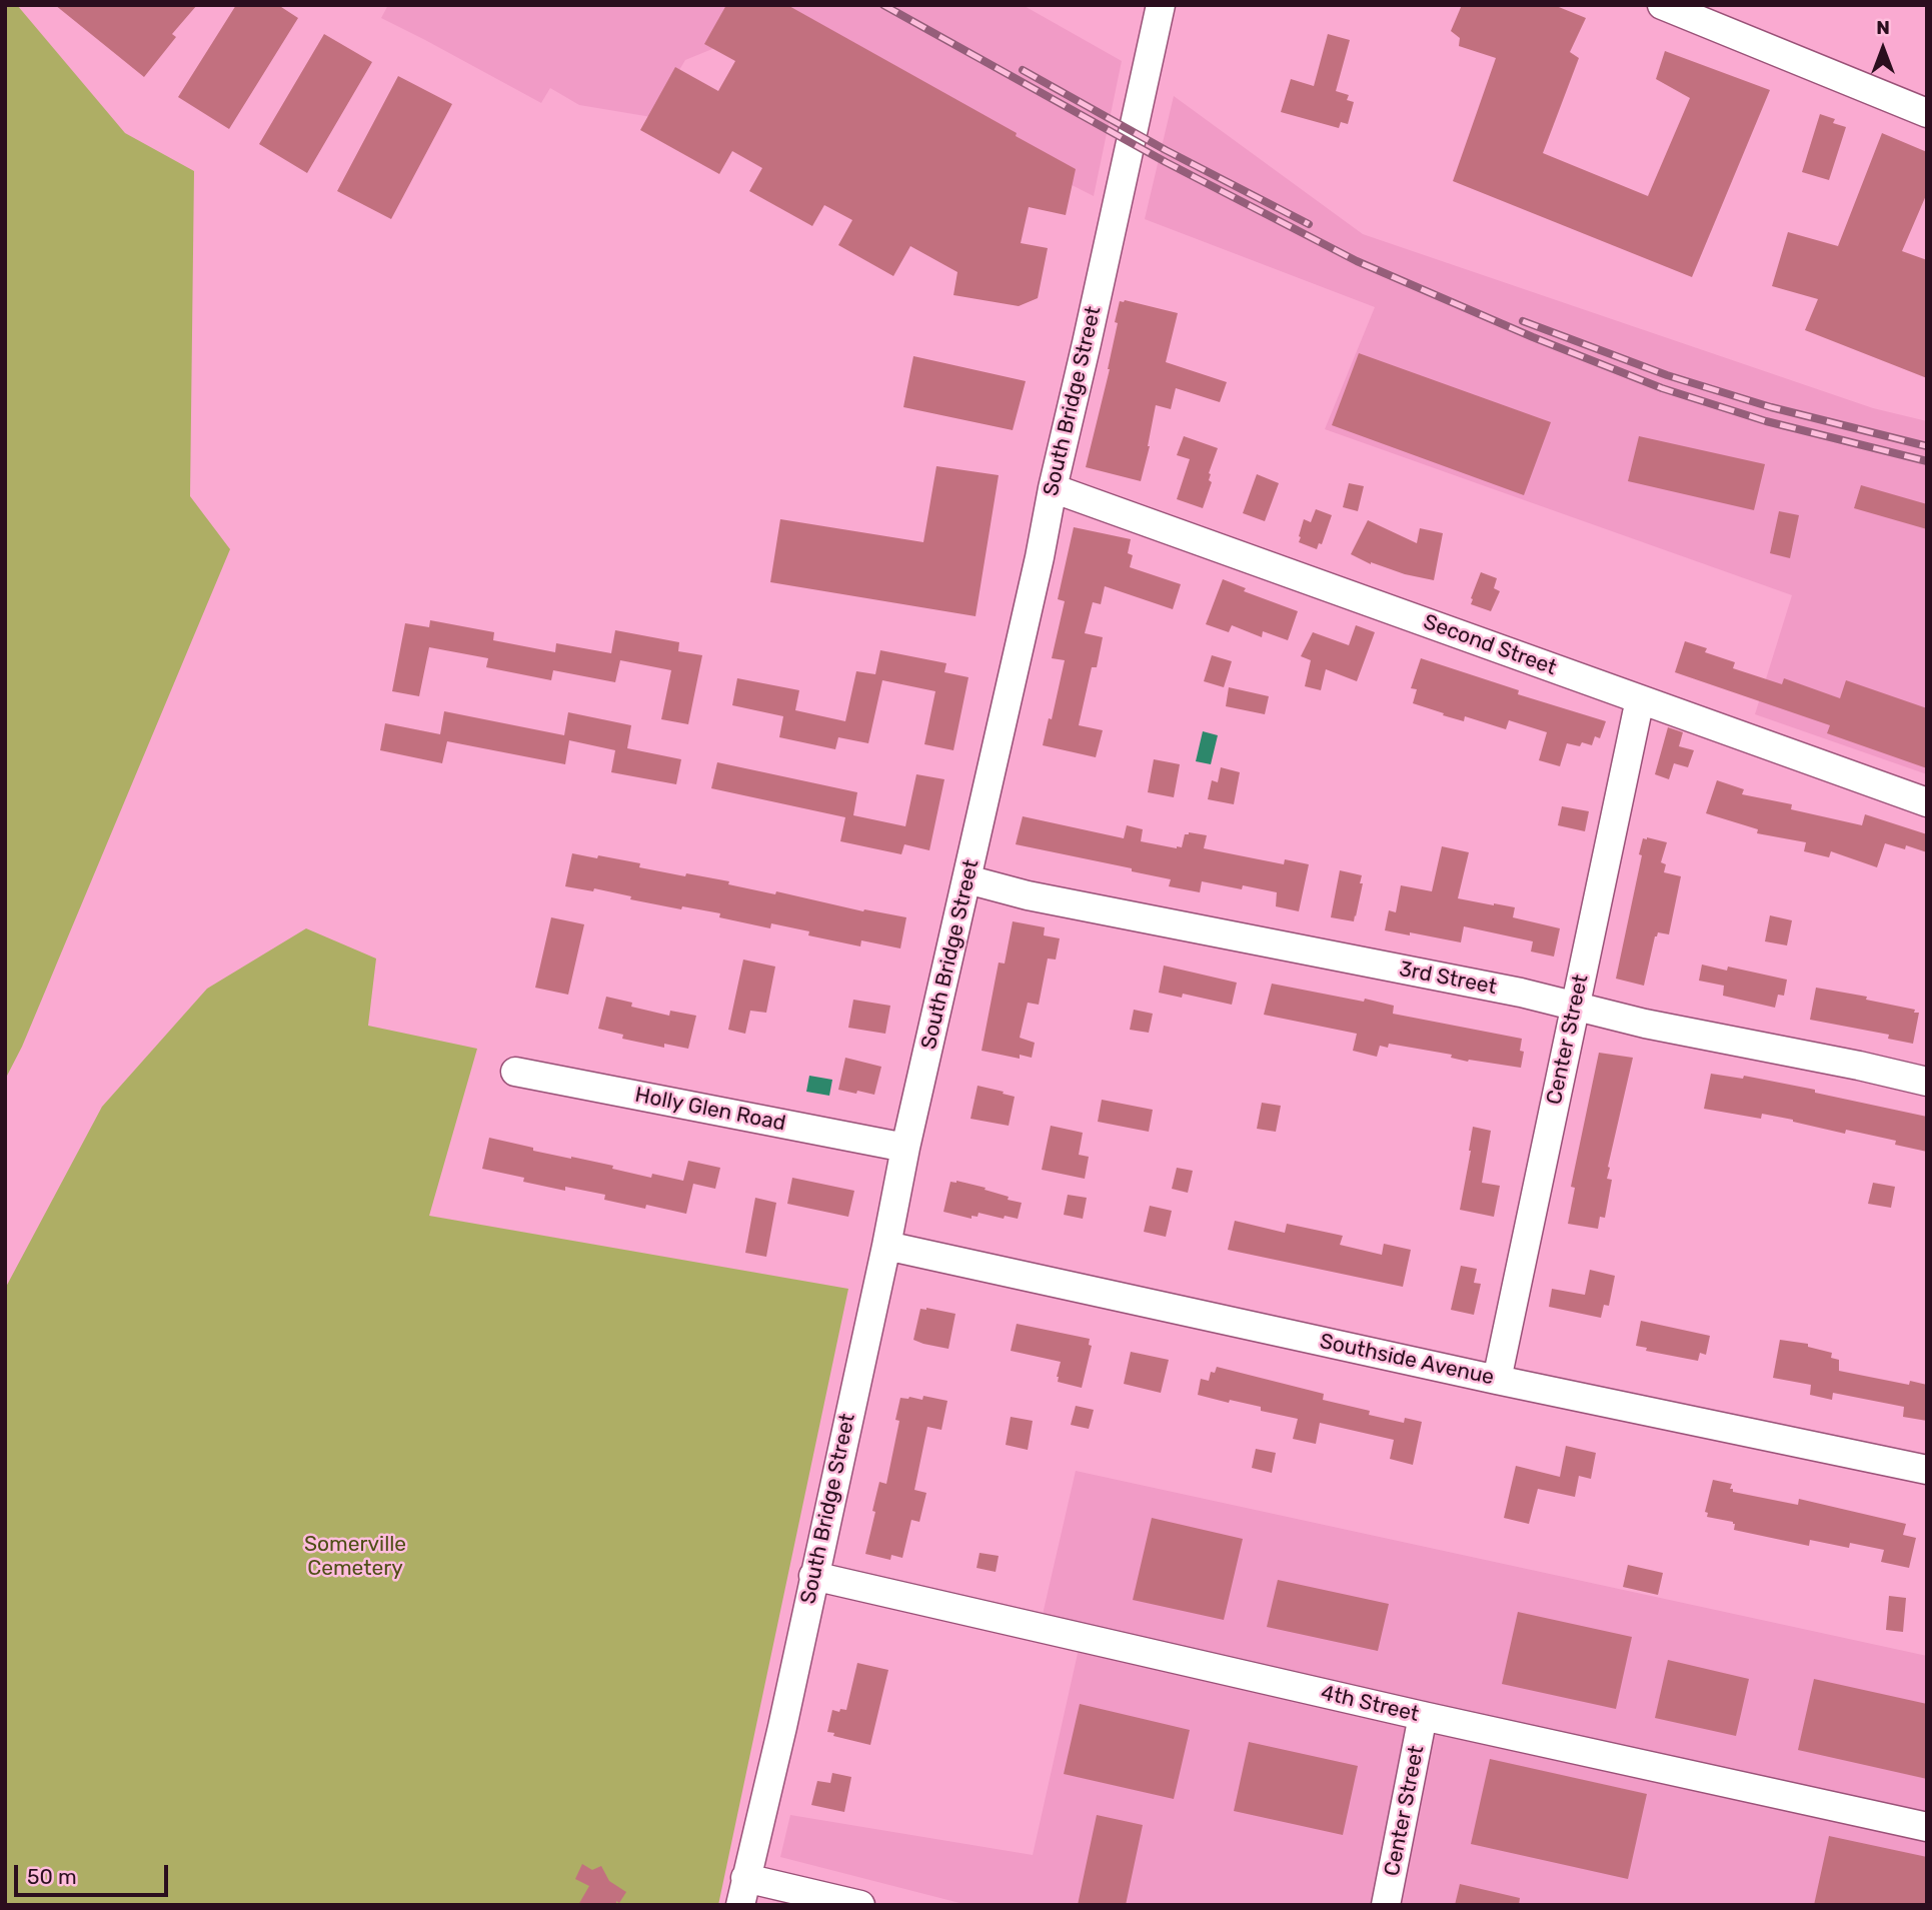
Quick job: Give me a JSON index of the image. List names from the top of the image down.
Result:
{
  "streets": {
    "street": [
      "South Bridge Street",
      "Second Street",
      "3rd Street",
      "Center Street",
      "Holly Glen Road",
      "Southside Avenue",
      "4th Street"
    ]
  },
  "crossings": [
    ["South Bridge Street", "Second Street"],
    ["South Bridge Street", "3rd Street"],
    ["South Bridge Street", "Holly Glen Road"],
    ["South Bridge Street", "Southside Avenue"],
    ["South Bridge Street", "4th Street"],
    ["Second Street", "Center Street"],
    ["3rd Street", "Center Street"],
    ["Center Street", "Southside Avenue"],
    ["Center Street", "4th Street"]
  ],
  "parks": ["Somerville Cemetery"],
  "scale_bar": "50 m",
  "north": "top"
}
